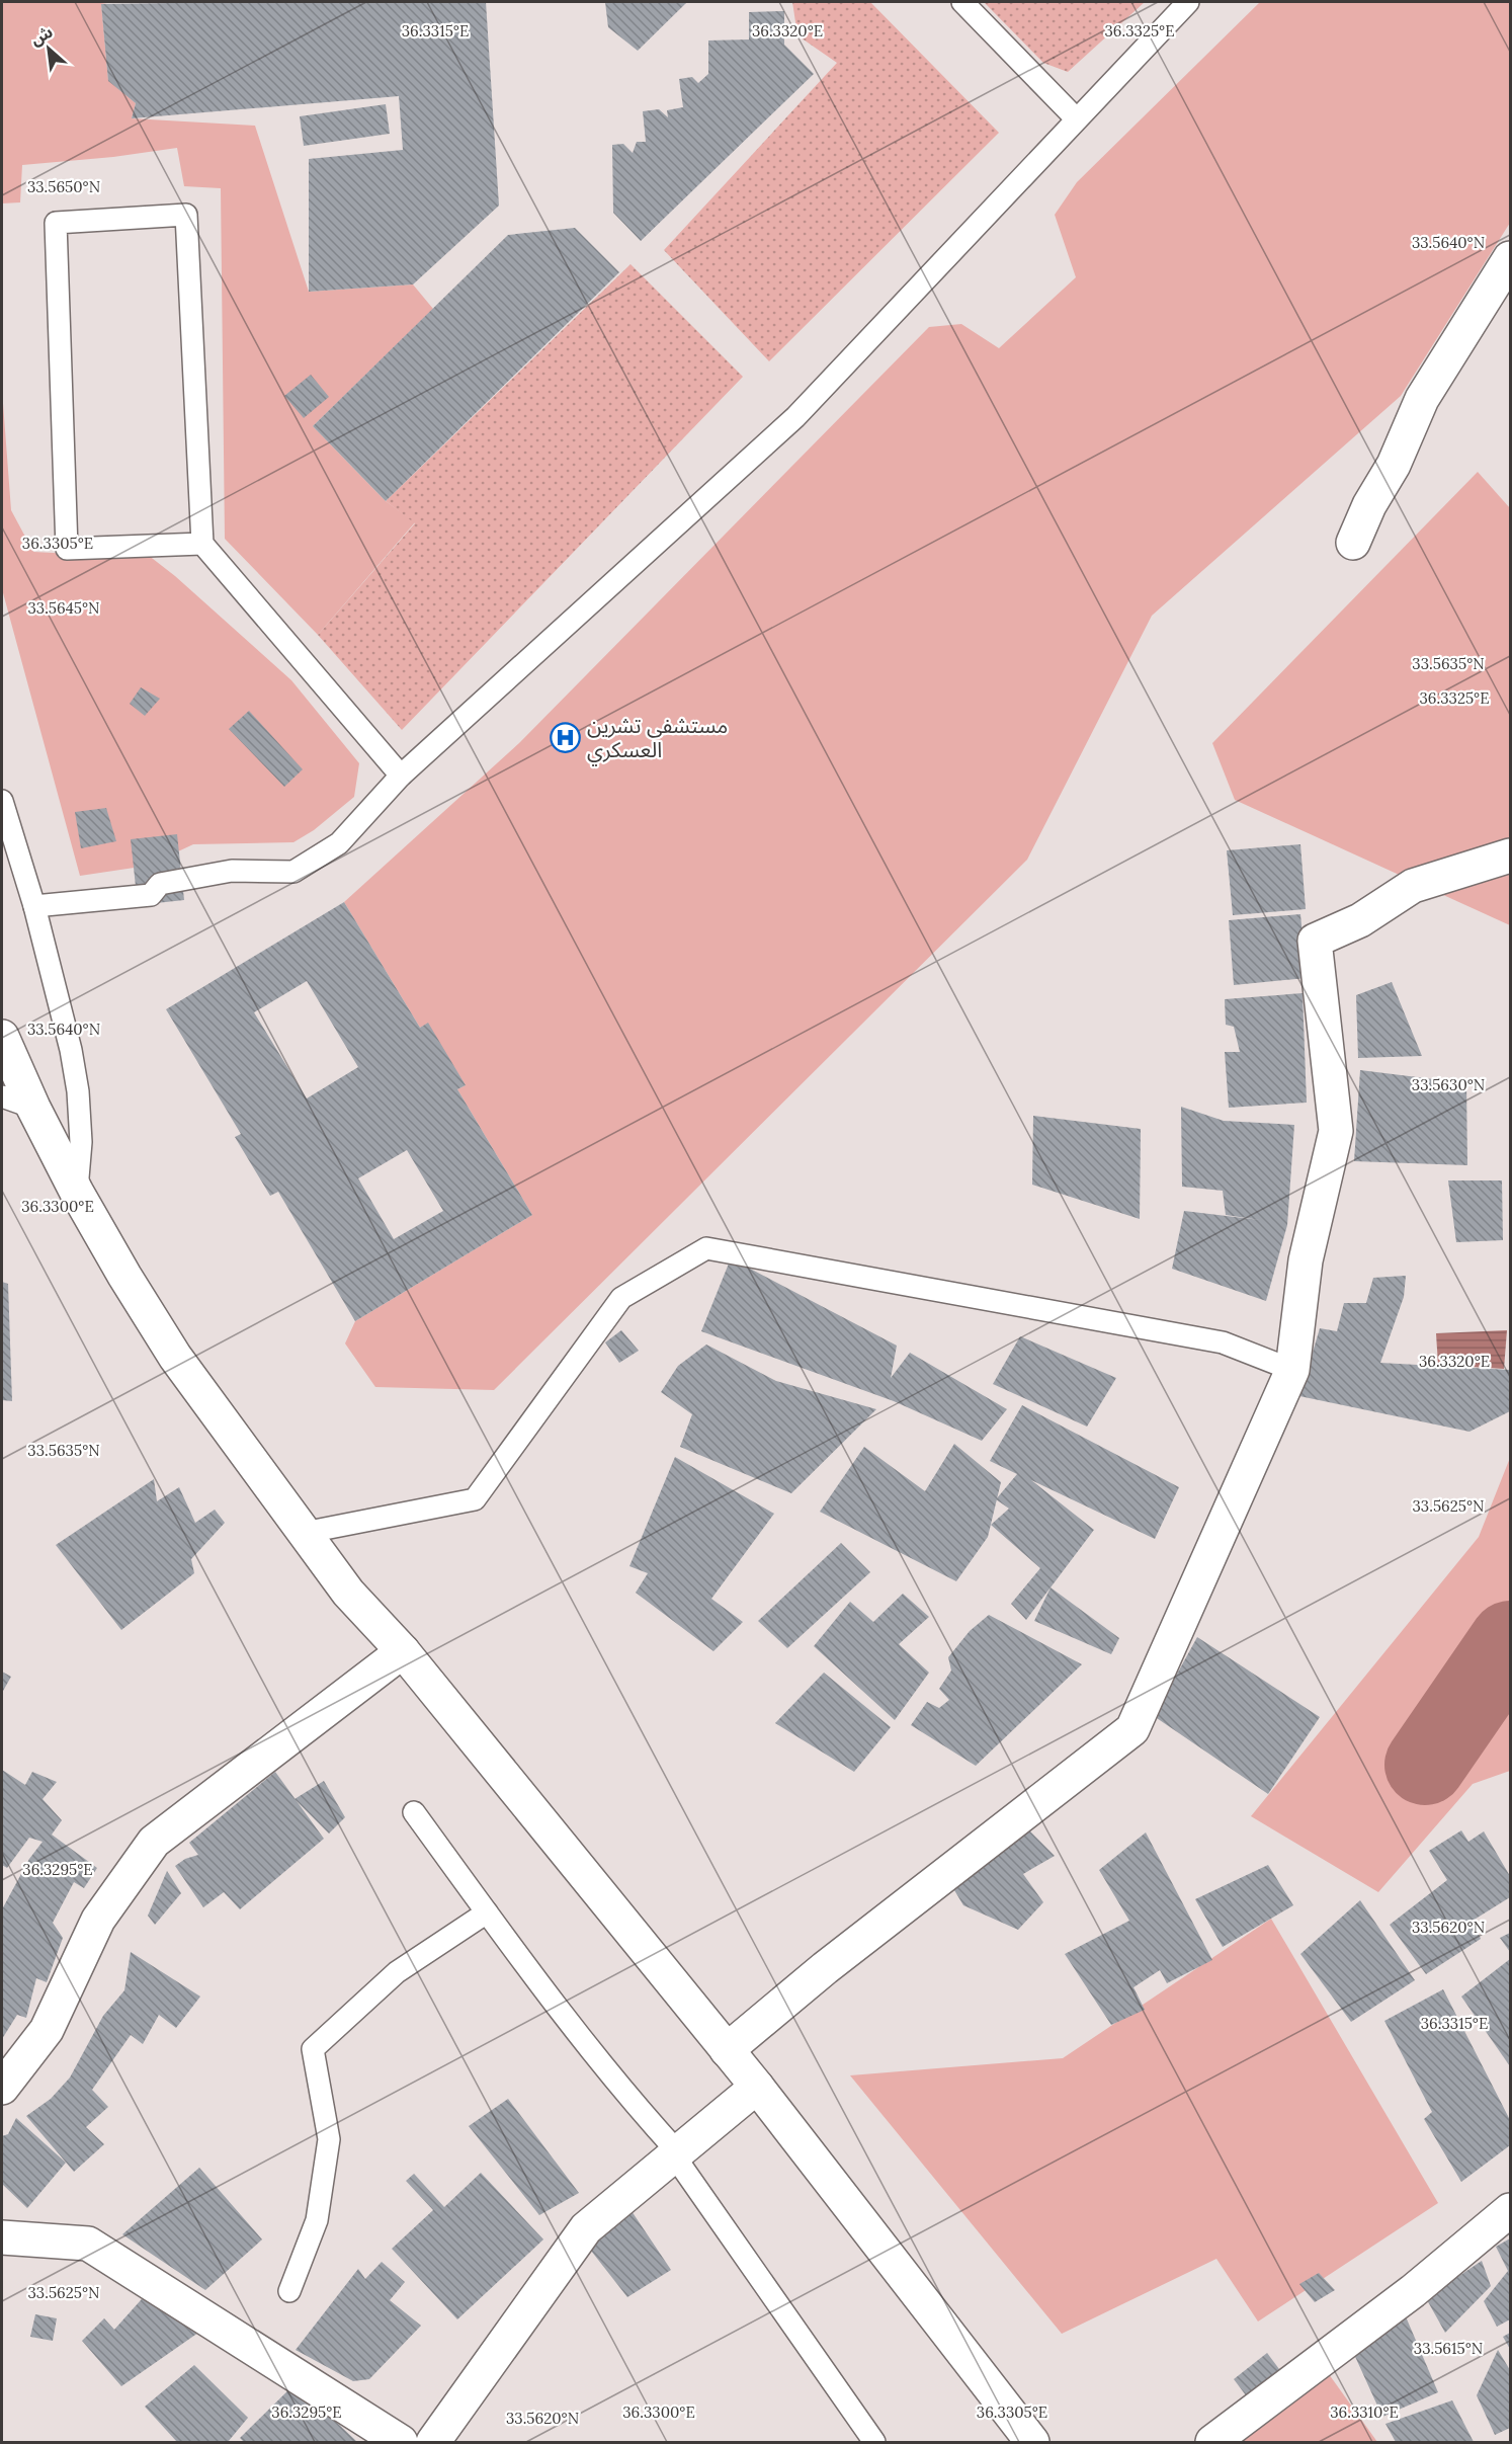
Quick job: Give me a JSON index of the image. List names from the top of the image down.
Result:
{
  "places": {
    "hospital": ["مستشفى تشرين العسكري"]
  },
  "north": "top left",
  "coordinates": [
    "36.3315°E",
    "36.3320°E",
    "36.3325°E",
    "33.5650°N",
    "33.5640°N",
    "36.3305°E",
    "33.5645°N",
    "33.5635°N",
    "33.5630°N",
    "36.3300°E",
    "33.5625°N",
    "36.3295°E",
    "33.5620°N",
    "33.5615°N",
    "36.3310°E"
  ]
}
